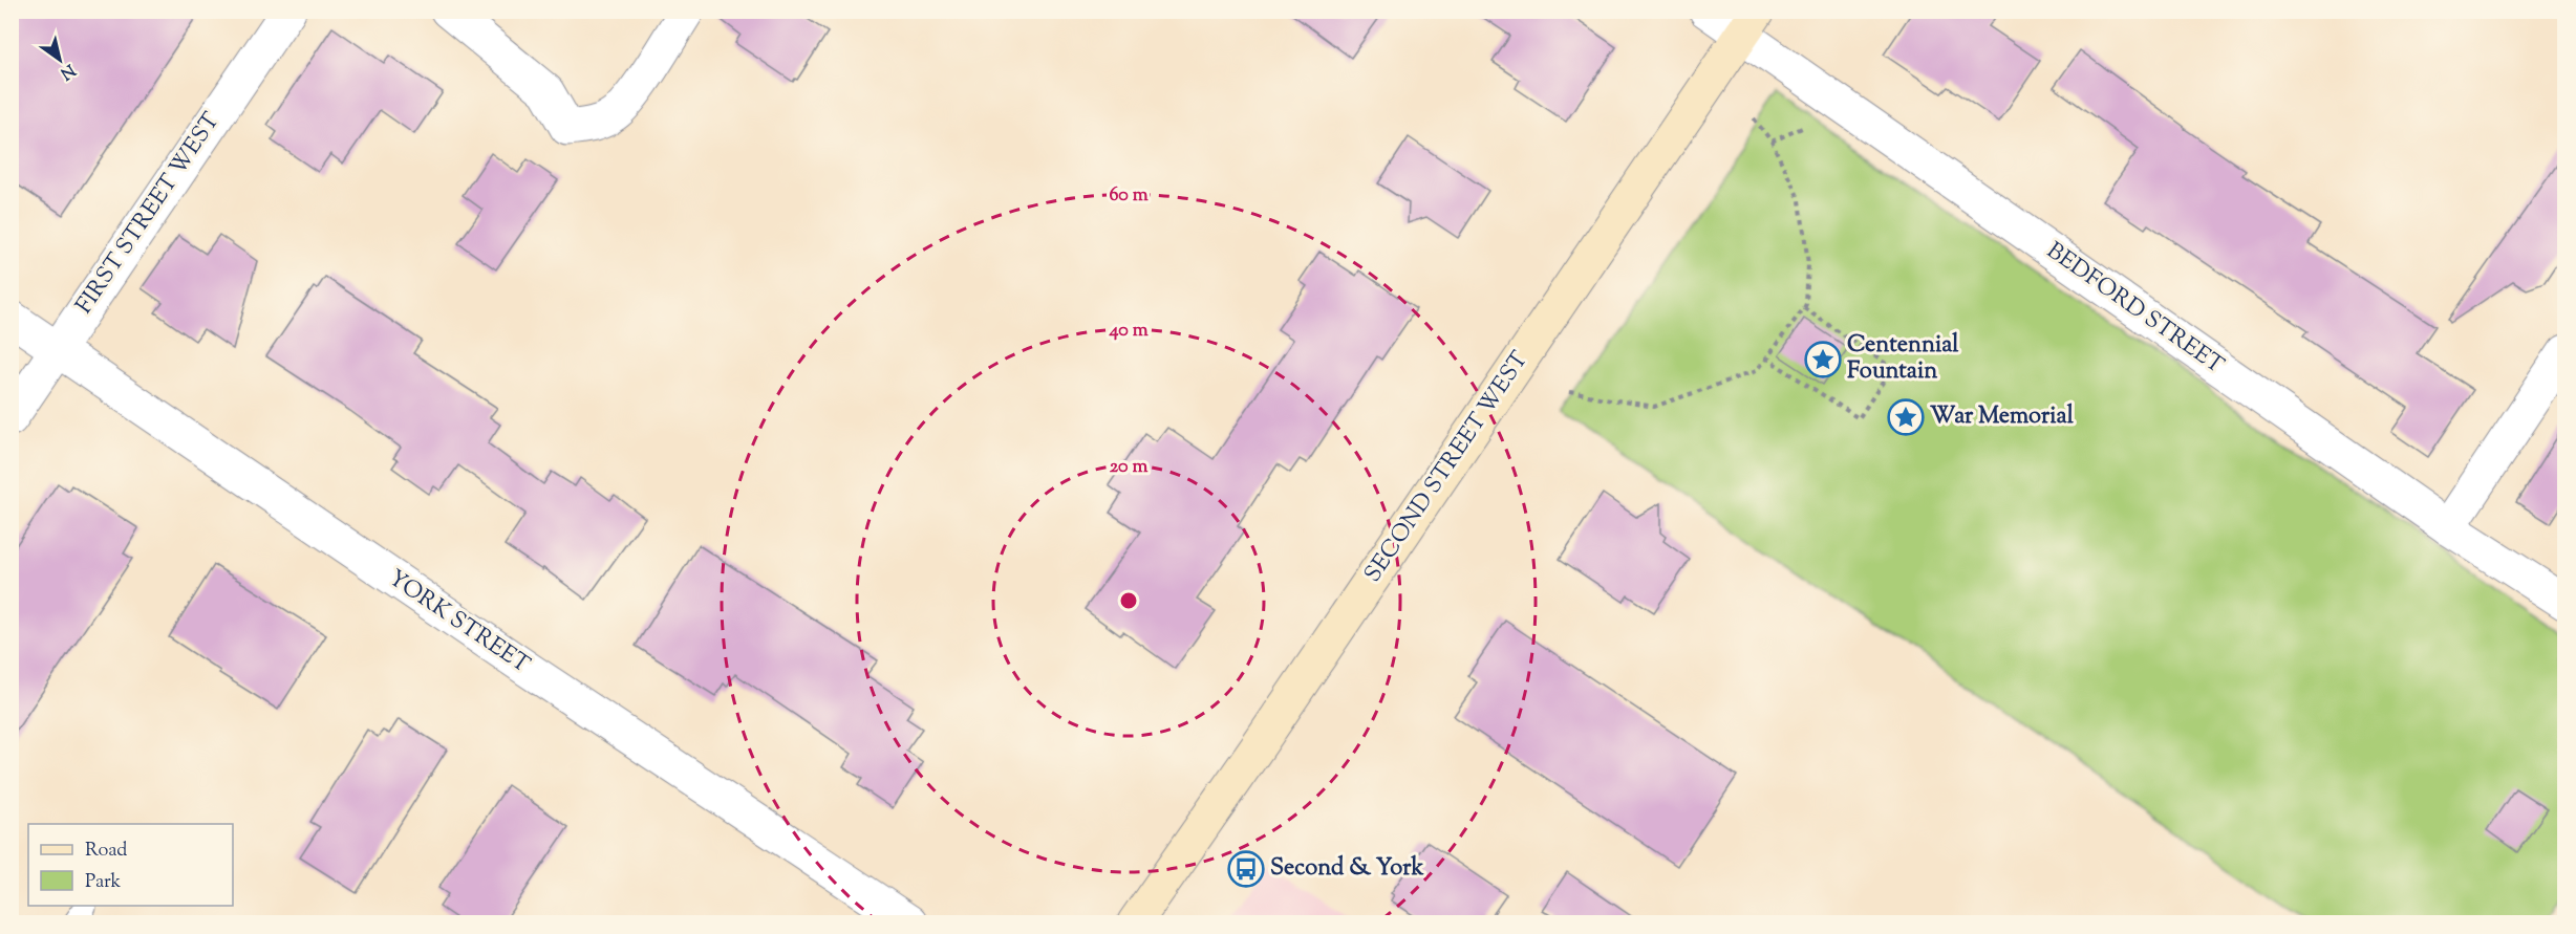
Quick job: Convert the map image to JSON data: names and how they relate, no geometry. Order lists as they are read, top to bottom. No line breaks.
{"streets":{"main road":["SECOND STREET WEST"],"street":["FIRST STREET WEST","BEDFORD STREET","YORK STREET"]},"crossings":[["FIRST STREET WEST","YORK STREET"],["BEDFORD STREET","SECOND STREET WEST"]],"places":{"place":["Centennial Fountain","War Memorial"],"bus stop":["Second & York"]},"legend":["Road","Park"],"north":"bottom right","rings":["60 m","40 m","20 m"]}
